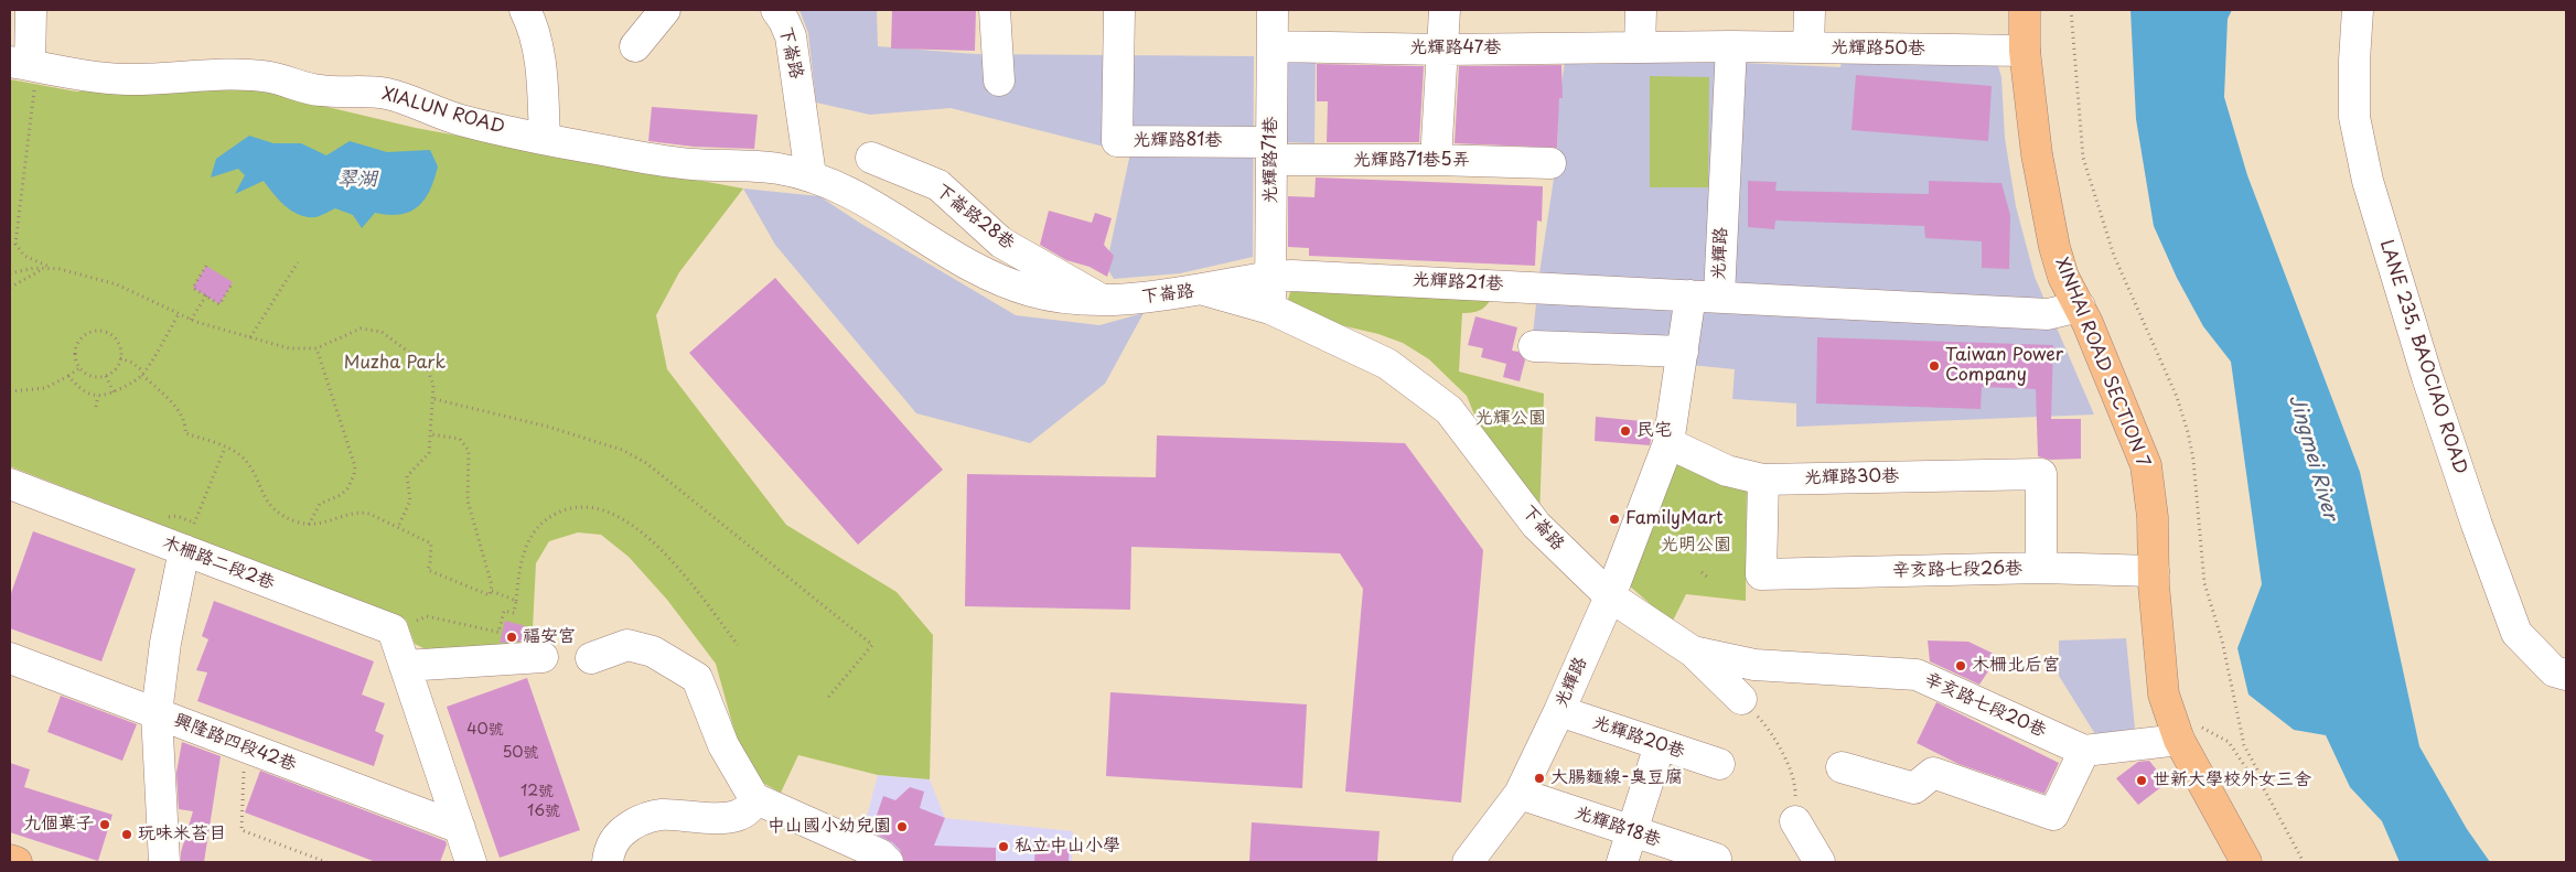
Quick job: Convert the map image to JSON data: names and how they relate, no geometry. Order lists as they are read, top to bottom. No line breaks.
{"streets":{"main road":["XINHAI ROAD SECTION 7"],"street":["光輝路47巷","光輝路50巷","下崙路","XIALUN ROAD","光輝路81巷","光輝路71巷","光輝路71巷5弄","下崙路28巷","光輝路","光輝路21巷","LANE 235, BAOCIAO ROAD","光輝路30巷","木柵路二段2巷","辛亥路七段26巷","辛亥路七段20巷","光輝路20巷","興隆路四段42巷","光輝路18巷"]},"crossings":[["光輝路47巷","光輝路71巷"],["光輝路50巷","光輝路"],["光輝路50巷","XINHAI ROAD SECTION 7"],["下崙路","XIALUN ROAD"],["下崙路","光輝路71巷"],["下崙路","下崙路28巷"],["下崙路","光輝路"],["下崙路","光輝路21巷"],["下崙路","辛亥路七段20巷"],["光輝路81巷","光輝路71巷"],["光輝路81巷","光輝路71巷5弄"],["光輝路71巷","光輝路71巷5弄"],["光輝路71巷","光輝路21巷"],["光輝路","光輝路21巷"],["光輝路","XINHAI ROAD SECTION 7"],["光輝路","光輝路30巷"],["光輝路","光輝路20巷"],["光輝路","光輝路18巷"],["XINHAI ROAD SECTION 7","辛亥路七段26巷"],["光輝路30巷","辛亥路七段26巷"]],"water":["翠湖","Jingmei River"],"parks":["Muzha Park","光輝公園","光明公園"],"places":["Taiwan Power Company","民宅","FamilyMart","福安宮","木柵北后宮","大腸麵線-臭豆腐","世新大學校外女三舍","九個菓子","中山國小幼兒園","玩味米苔目","私立中山小學"],"house_numbers":["40號","50號","12號","16號"]}
